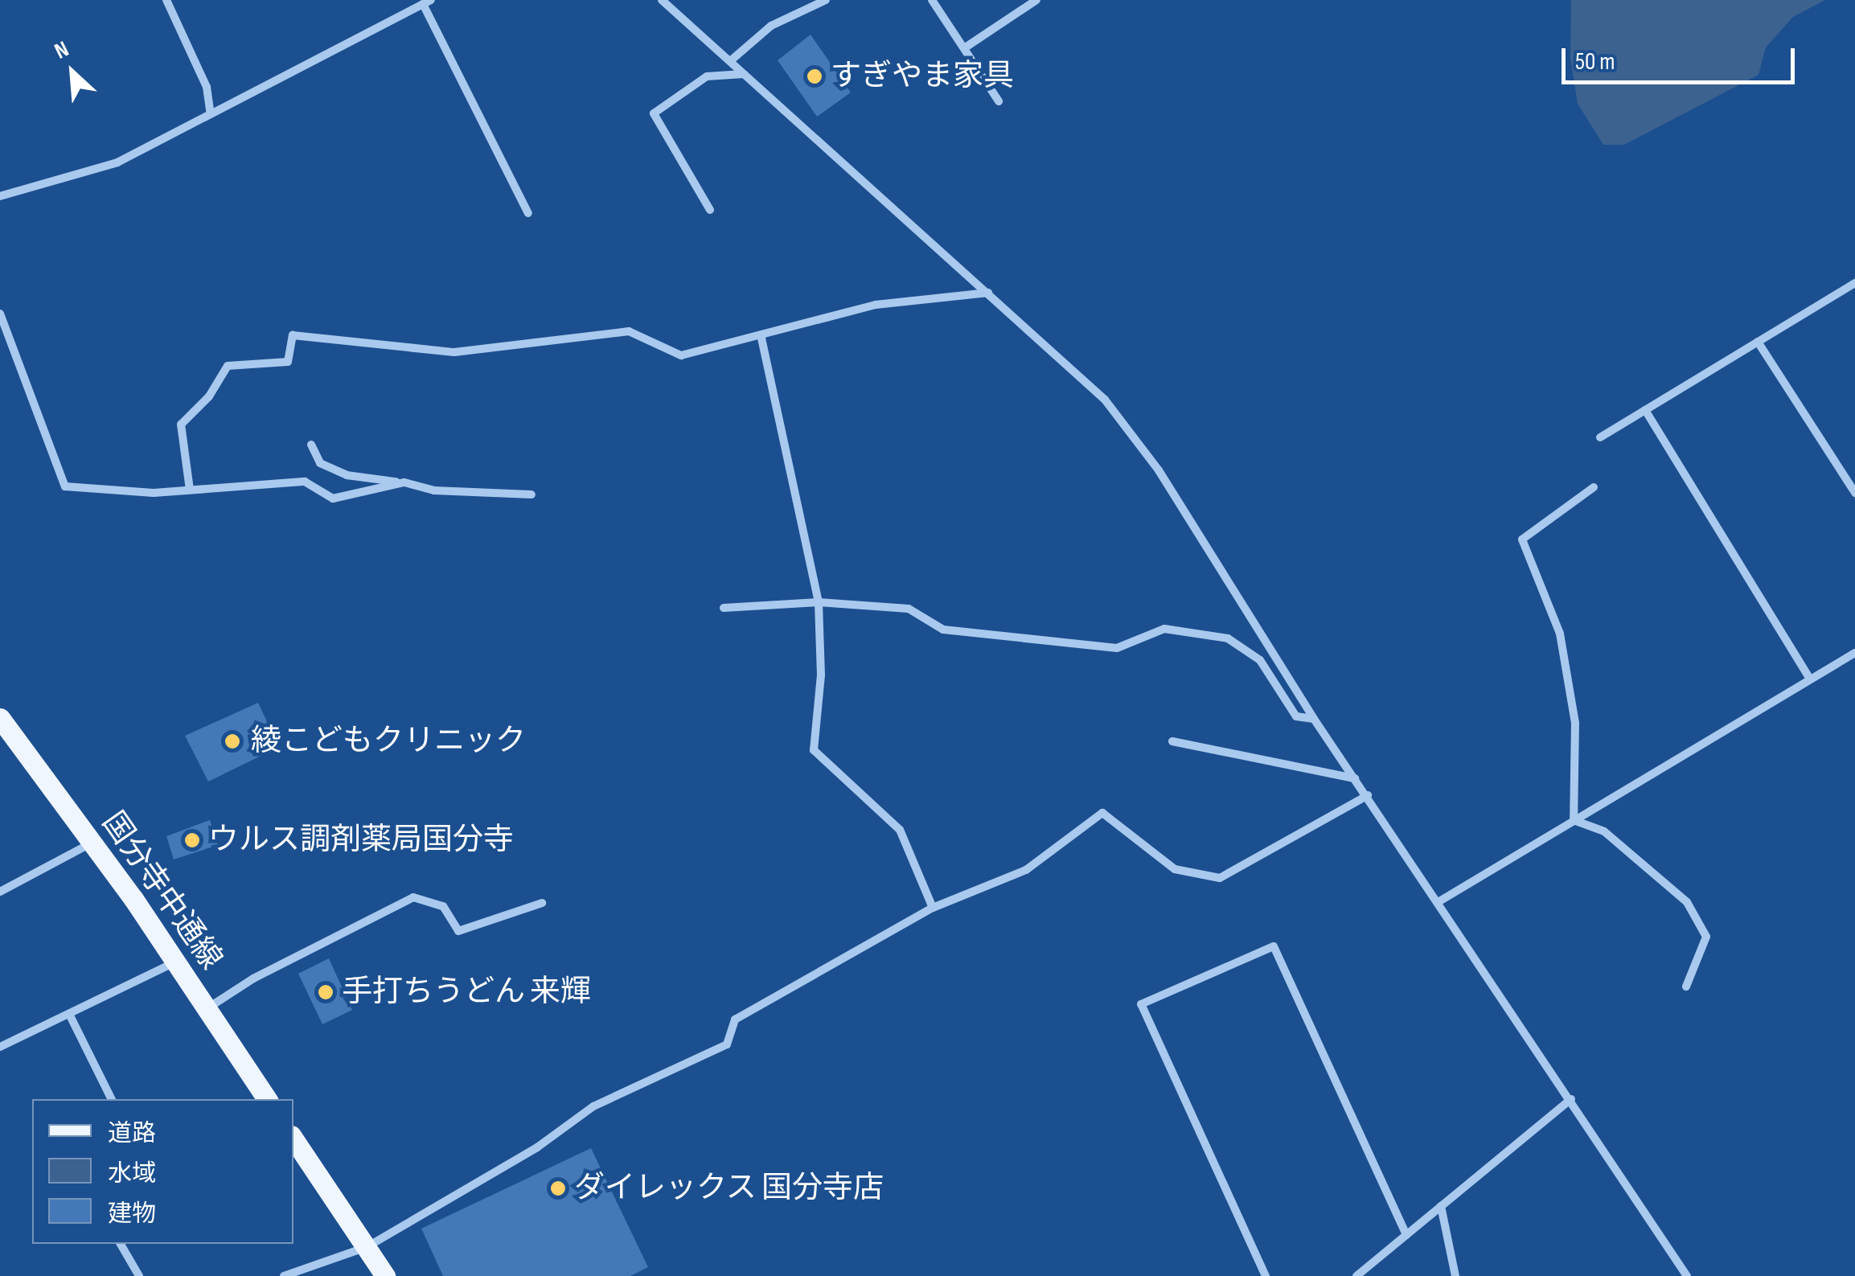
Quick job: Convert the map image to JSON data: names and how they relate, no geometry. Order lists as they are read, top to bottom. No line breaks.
{"streets":{"main road":["国分寺中通線"]},"places":["すぎやま家具","綾こどもクリニック","ウルス調剤薬局国分寺","手打ちうどん 来輝","ダイレックス 国分寺店"],"legend":["道路","水域","建物"],"scale_bar":"50 m","north":"top left"}
